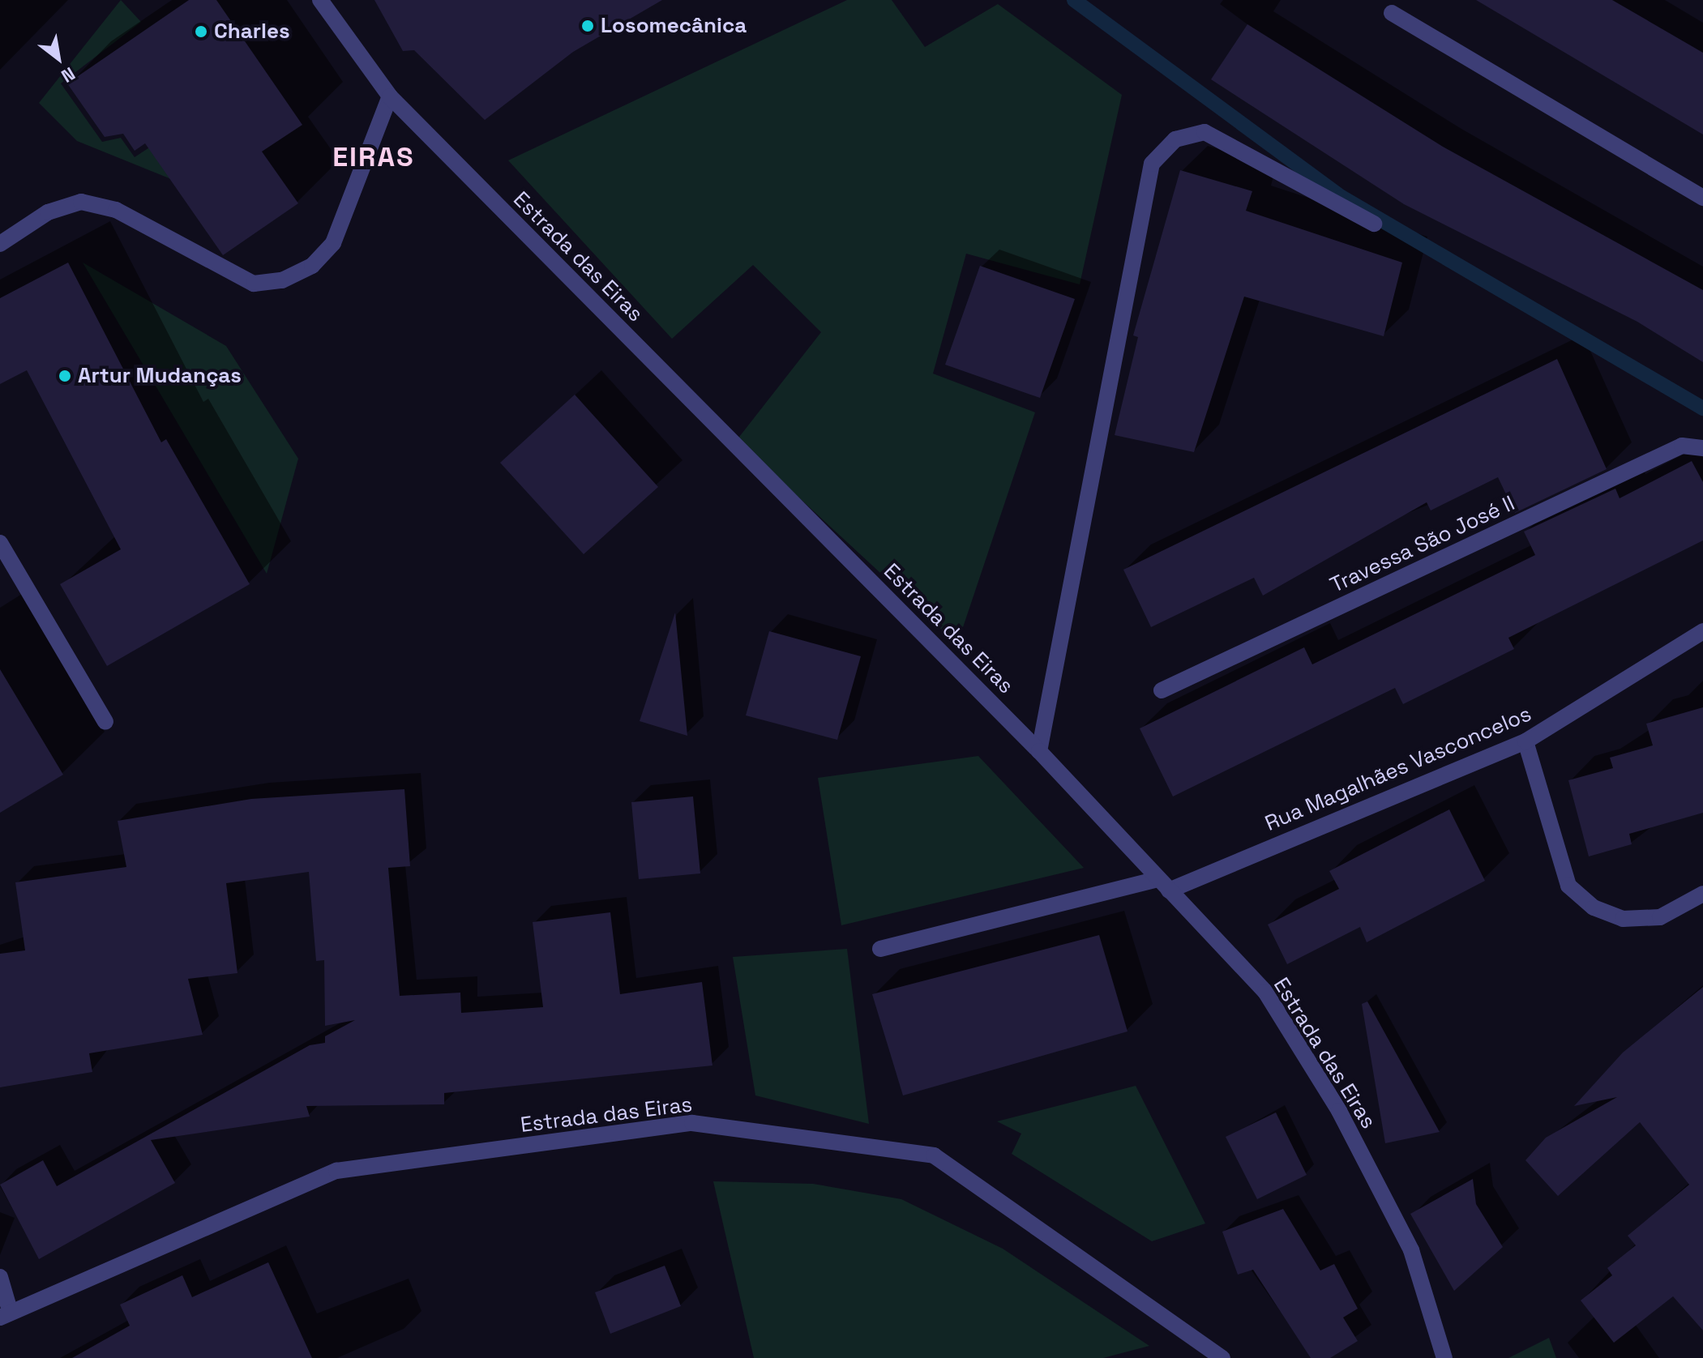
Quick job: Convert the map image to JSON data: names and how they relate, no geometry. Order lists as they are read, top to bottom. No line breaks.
{"streets":{"street":["Estrada das Eiras","Travessa São José II","Rua Magalhães Vasconcelos"]},"crossings":[["Estrada das Eiras","Rua Magalhães Vasconcelos"]],"districts":["EIRAS"],"places":["Losomecânica","Charles","Artur Mudanças"],"north":"bottom right"}
